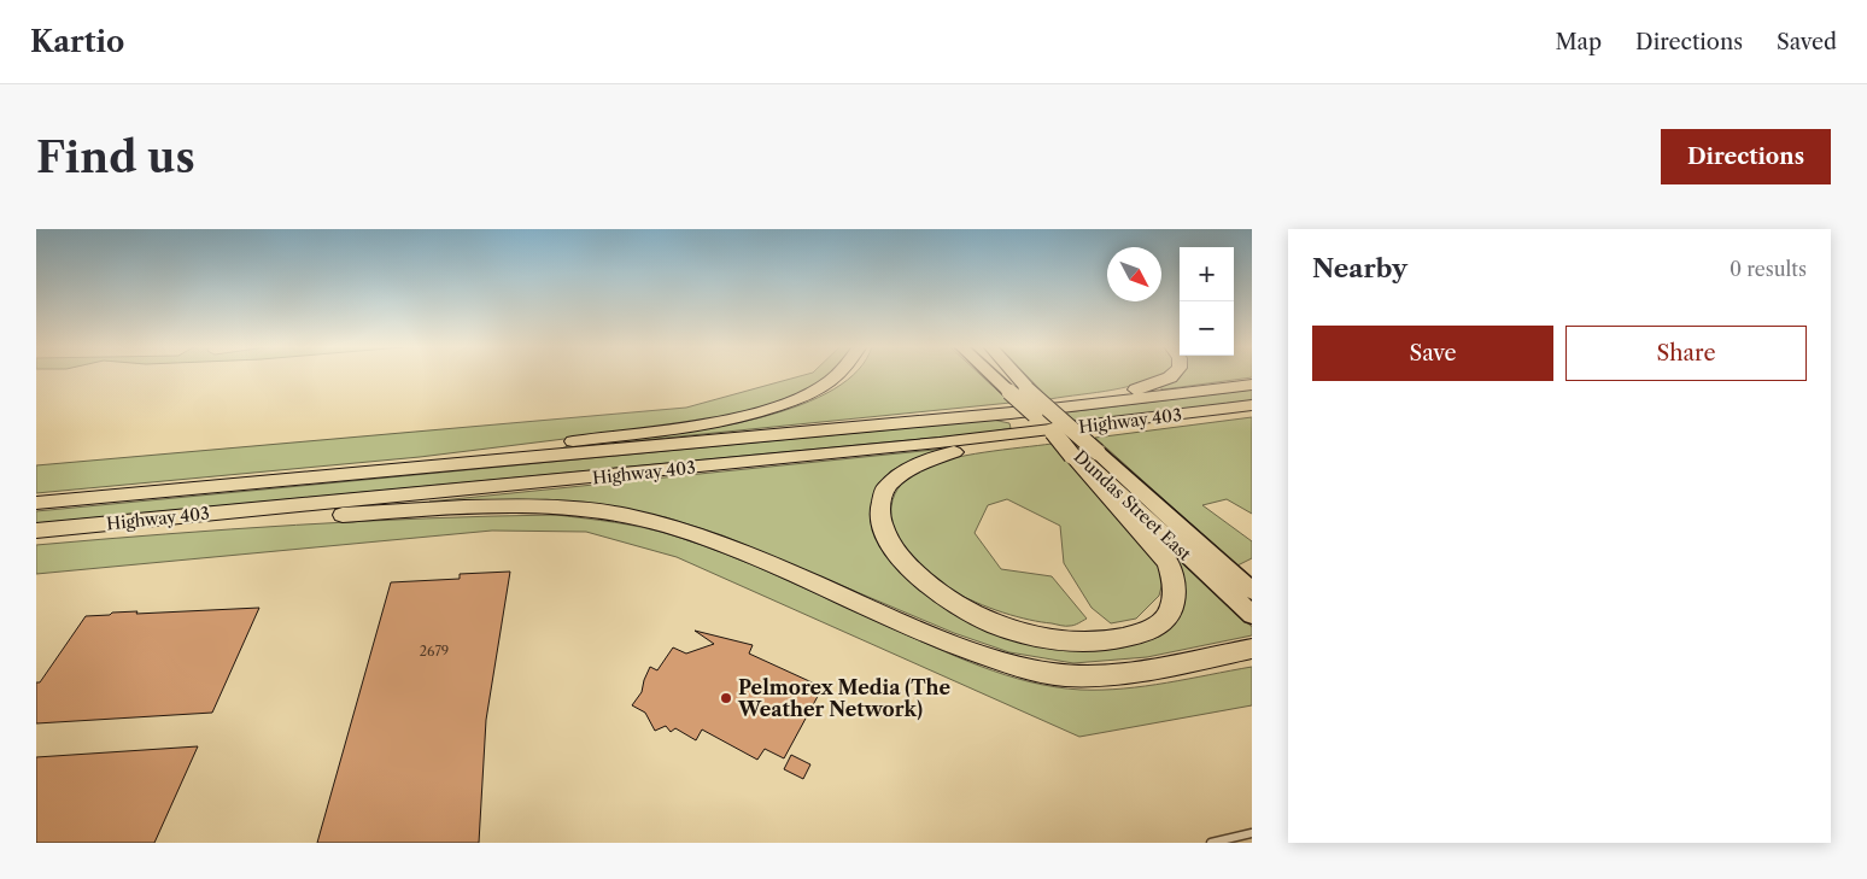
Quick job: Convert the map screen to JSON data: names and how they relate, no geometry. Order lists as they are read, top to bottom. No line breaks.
{"streets":{"highway":["Highway 403"],"main road":["Dundas Street East"]},"places":["Pelmorex Media (The Weather Network)"],"house_numbers":["2679"],"north":"bottom right","page":{"header":"Kartio","nav":["Map","Directions","Saved"],"buttons":["Directions",["Save","Share"]],"title":"Find us","heading":["Nearby","0 results"],"map_buttons":["+","−"]}}
